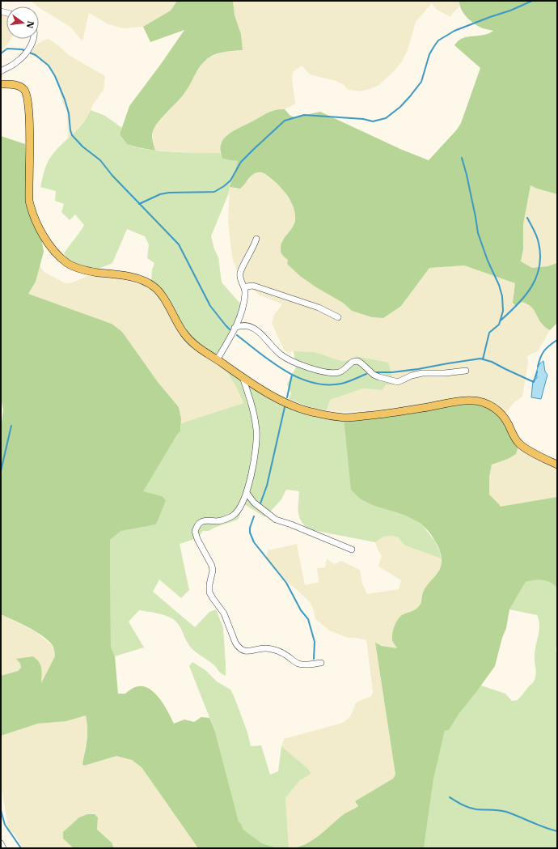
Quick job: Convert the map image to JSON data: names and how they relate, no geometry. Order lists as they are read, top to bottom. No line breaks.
{"north":"right"}
